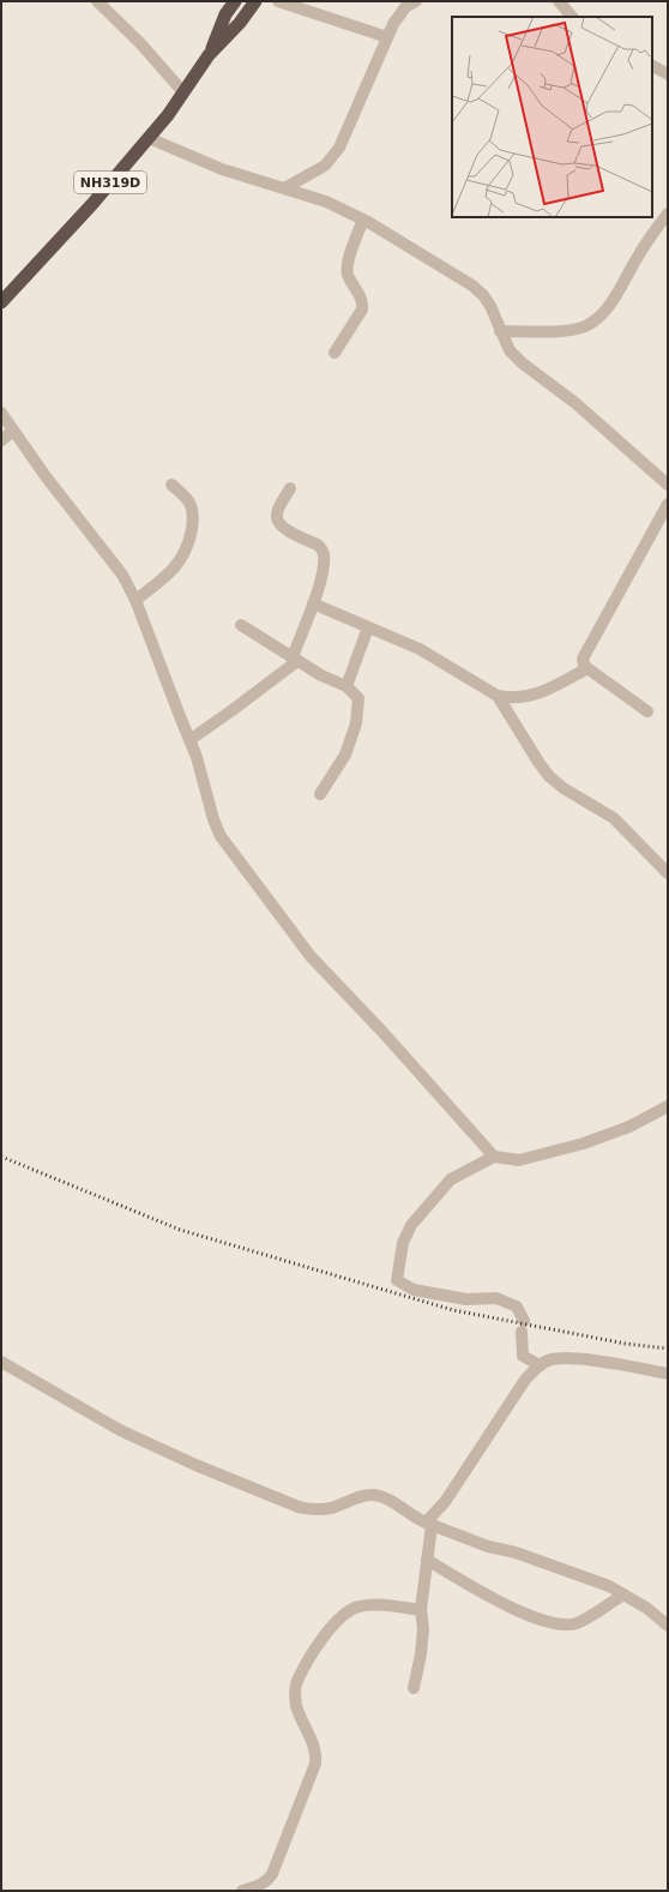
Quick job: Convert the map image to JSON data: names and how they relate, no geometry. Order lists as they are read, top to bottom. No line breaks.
{"streets":{"highway":["NH319D"]}}
